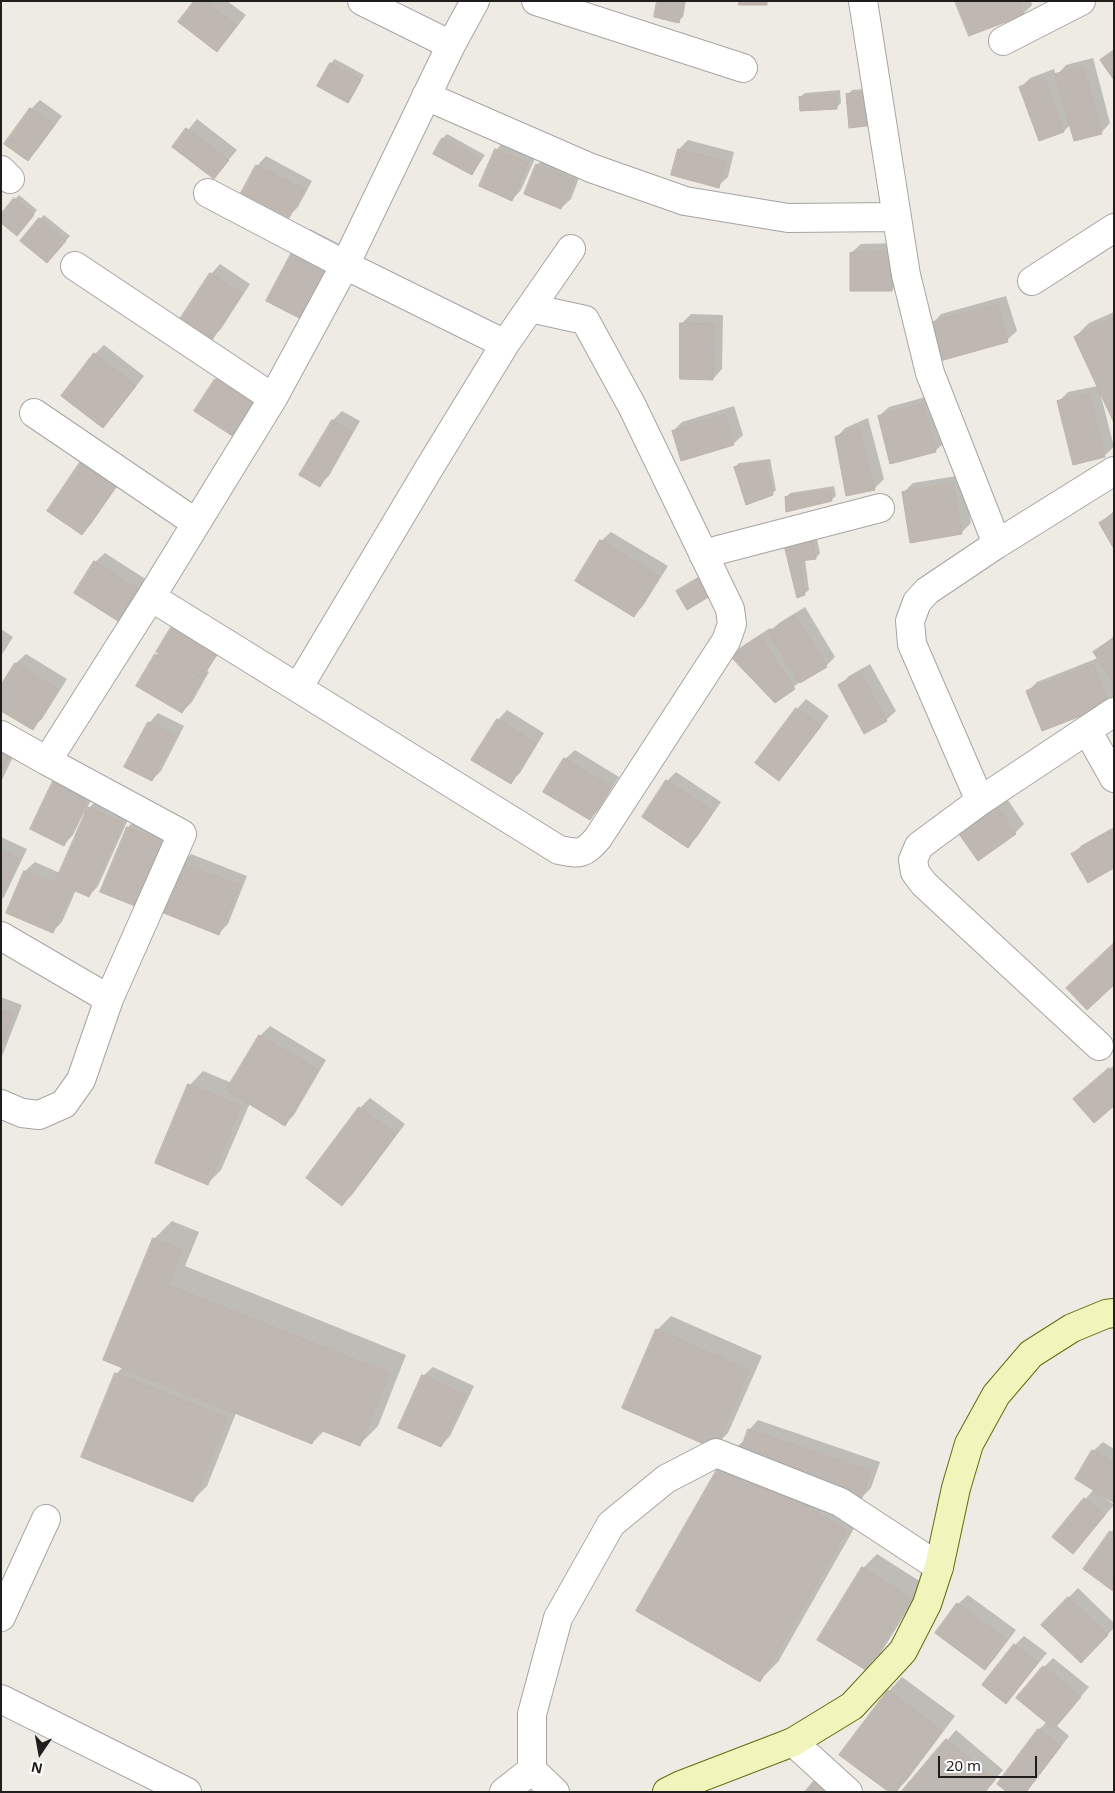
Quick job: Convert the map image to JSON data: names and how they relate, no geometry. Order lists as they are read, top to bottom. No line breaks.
{"scale_bar":"20 m","north":"bottom"}
